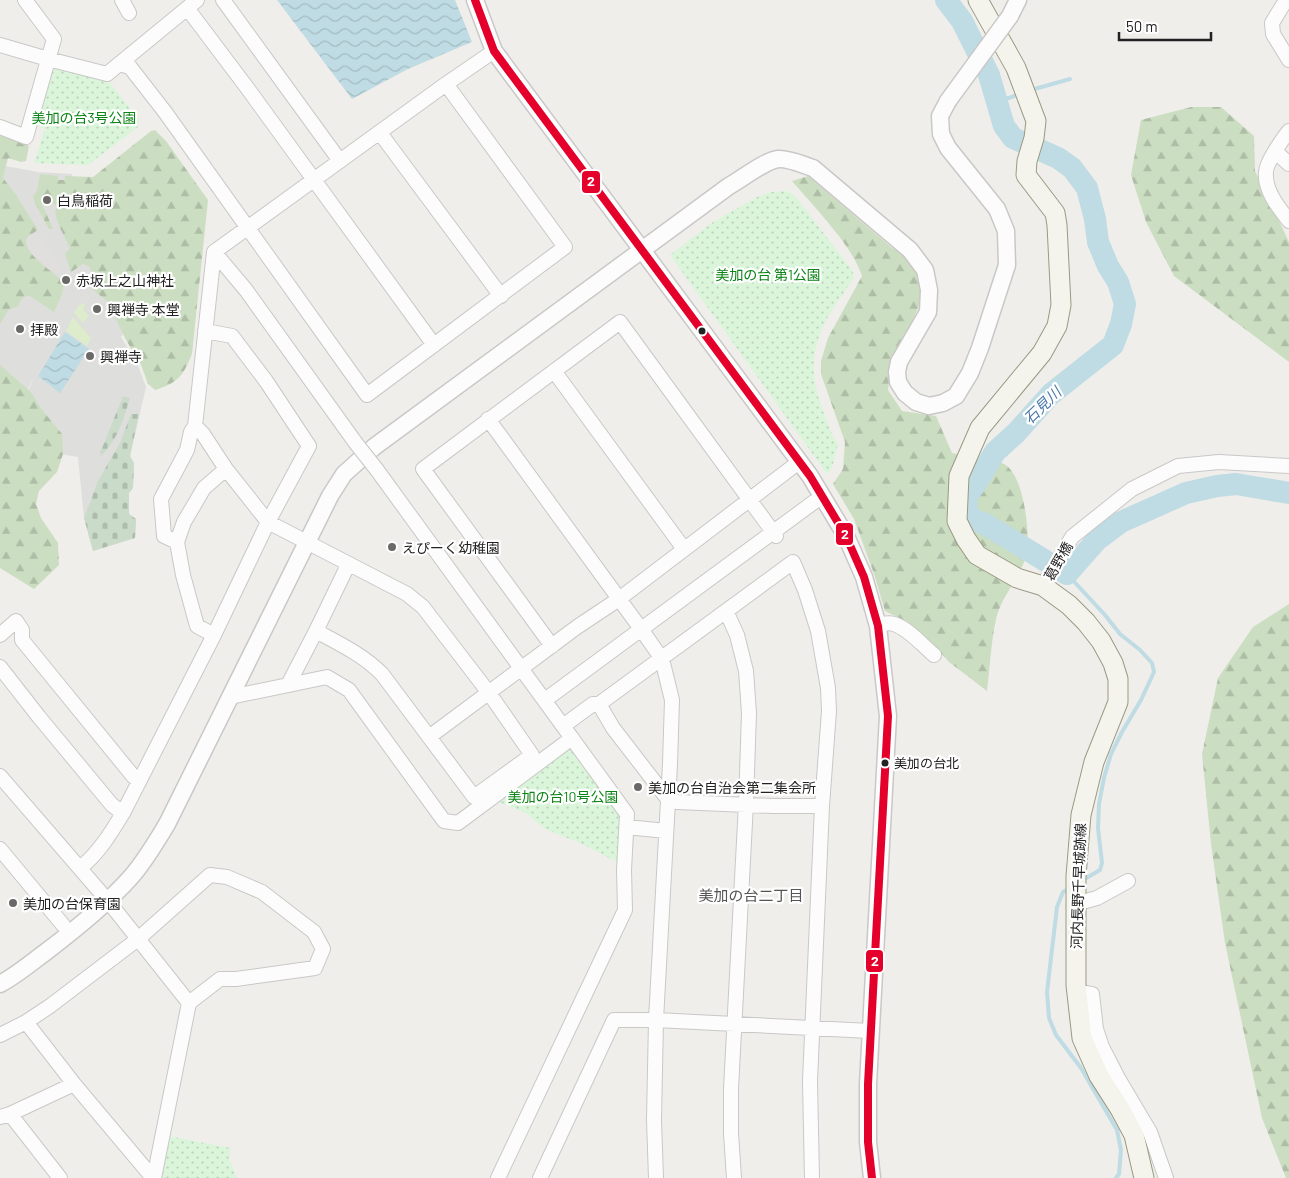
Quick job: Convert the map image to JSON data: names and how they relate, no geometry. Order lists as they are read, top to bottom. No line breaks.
{"streets":{"main road":["河内長野千早城跡線"],"street":["葛野橋"]},"crossings":[["葛野橋","河内長野千早城跡線"]],"districts":["美加の台二丁目"],"water":["石見川"],"parks":["美加の台3号公園","美加の台 第1公園","美加の台10号公園"],"places":["白鳥稲荷","赤坂上之山神社","興禅寺 本堂","拝殿","興禅寺","えぴーく幼稚園","美加の台北","美加の台自治会第二集会所","美加の台保育園"],"lines":["transit line 2"],"scale_bar":"50 m"}
